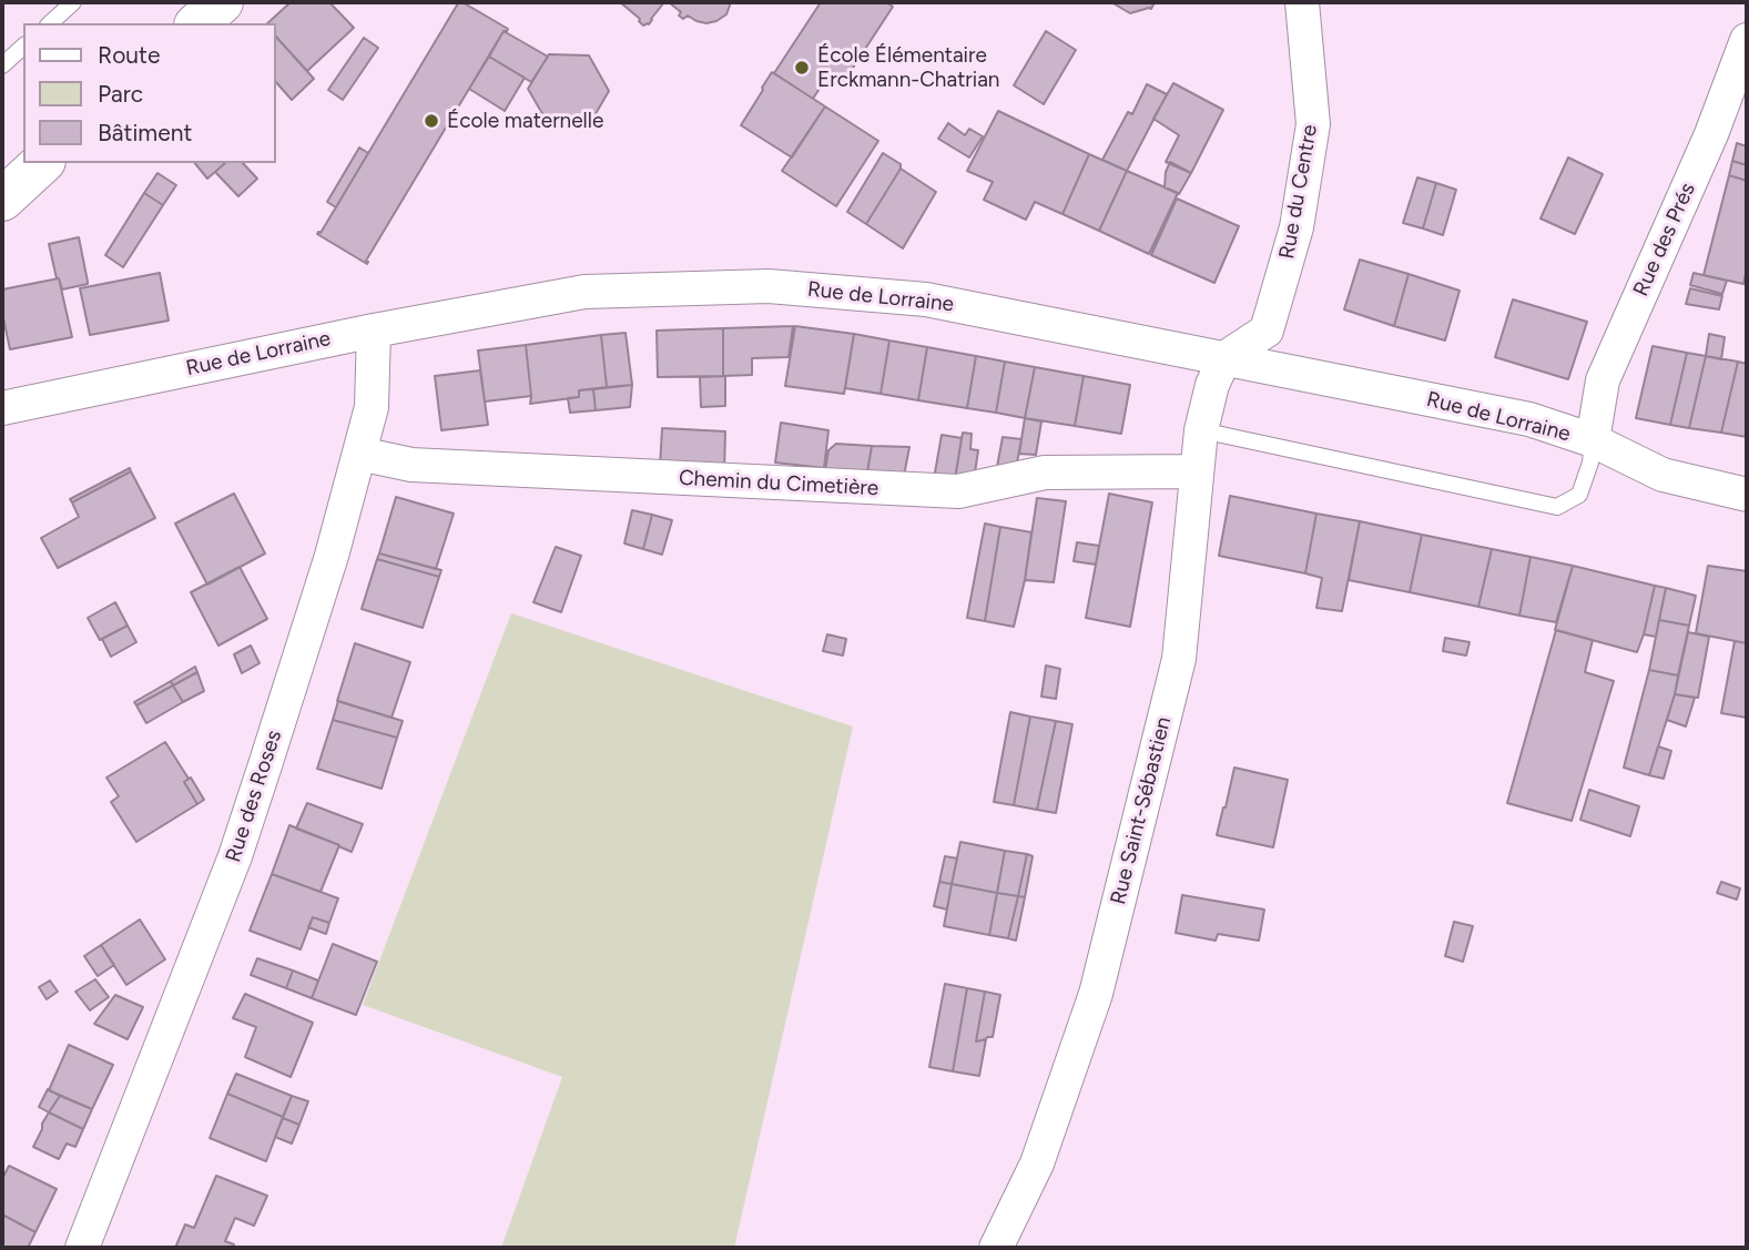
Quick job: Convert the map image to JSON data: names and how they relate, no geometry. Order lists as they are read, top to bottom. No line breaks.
{"streets":{"street":["Rue du Centre","Rue des Prés","Rue de Lorraine","Chemin du Cimetière","Rue des Roses","Rue Saint-Sébastien"]},"crossings":[["Rue du Centre","Rue de Lorraine"],["Rue du Centre","Rue Saint-Sébastien"],["Rue des Prés","Rue de Lorraine"],["Rue de Lorraine","Rue des Roses"],["Rue de Lorraine","Rue Saint-Sébastien"],["Chemin du Cimetière","Rue des Roses"],["Chemin du Cimetière","Rue Saint-Sébastien"]],"places":["École Élémentaire Erckmann-Chatrian","École maternelle"],"legend":["Route","Parc","Bâtiment"]}
